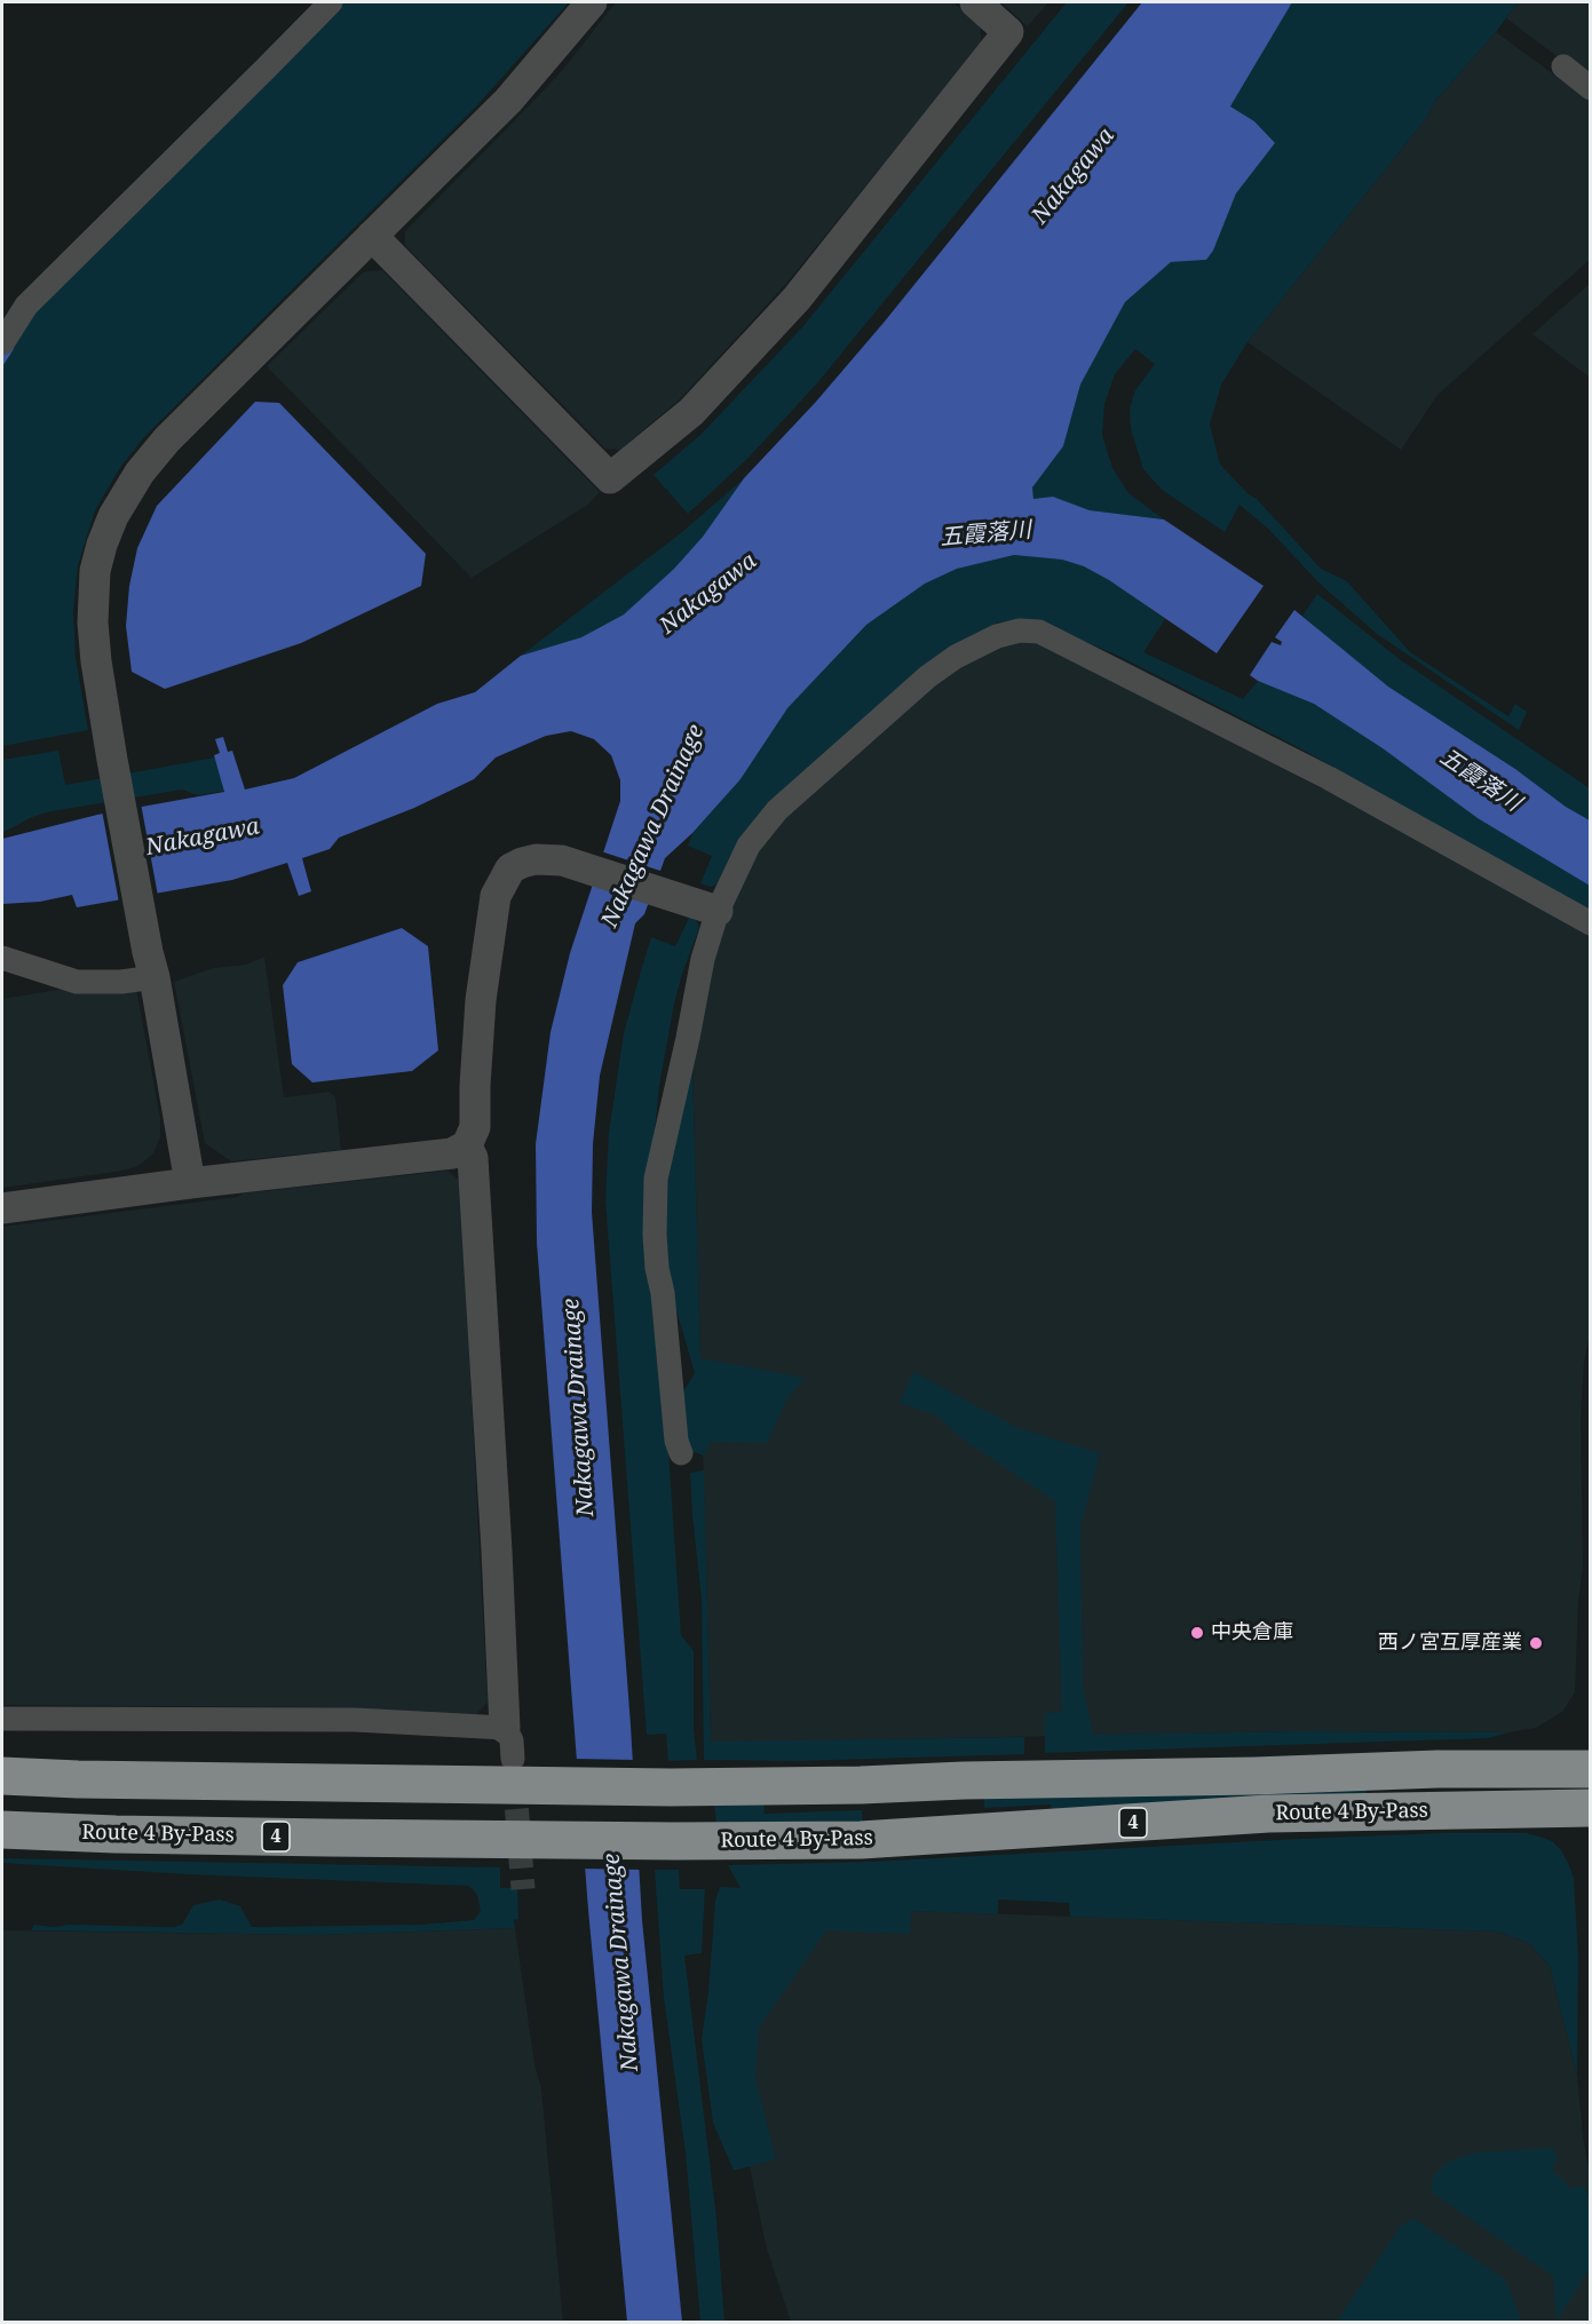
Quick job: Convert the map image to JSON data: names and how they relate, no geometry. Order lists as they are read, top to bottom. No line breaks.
{"streets":{"highway":["Route 4 By-Pass","4"]},"water":["Nakagawa","五霞落川","Nakagawa Drainage"],"places":["中央倉庫","西ノ宮互厚産業"]}
